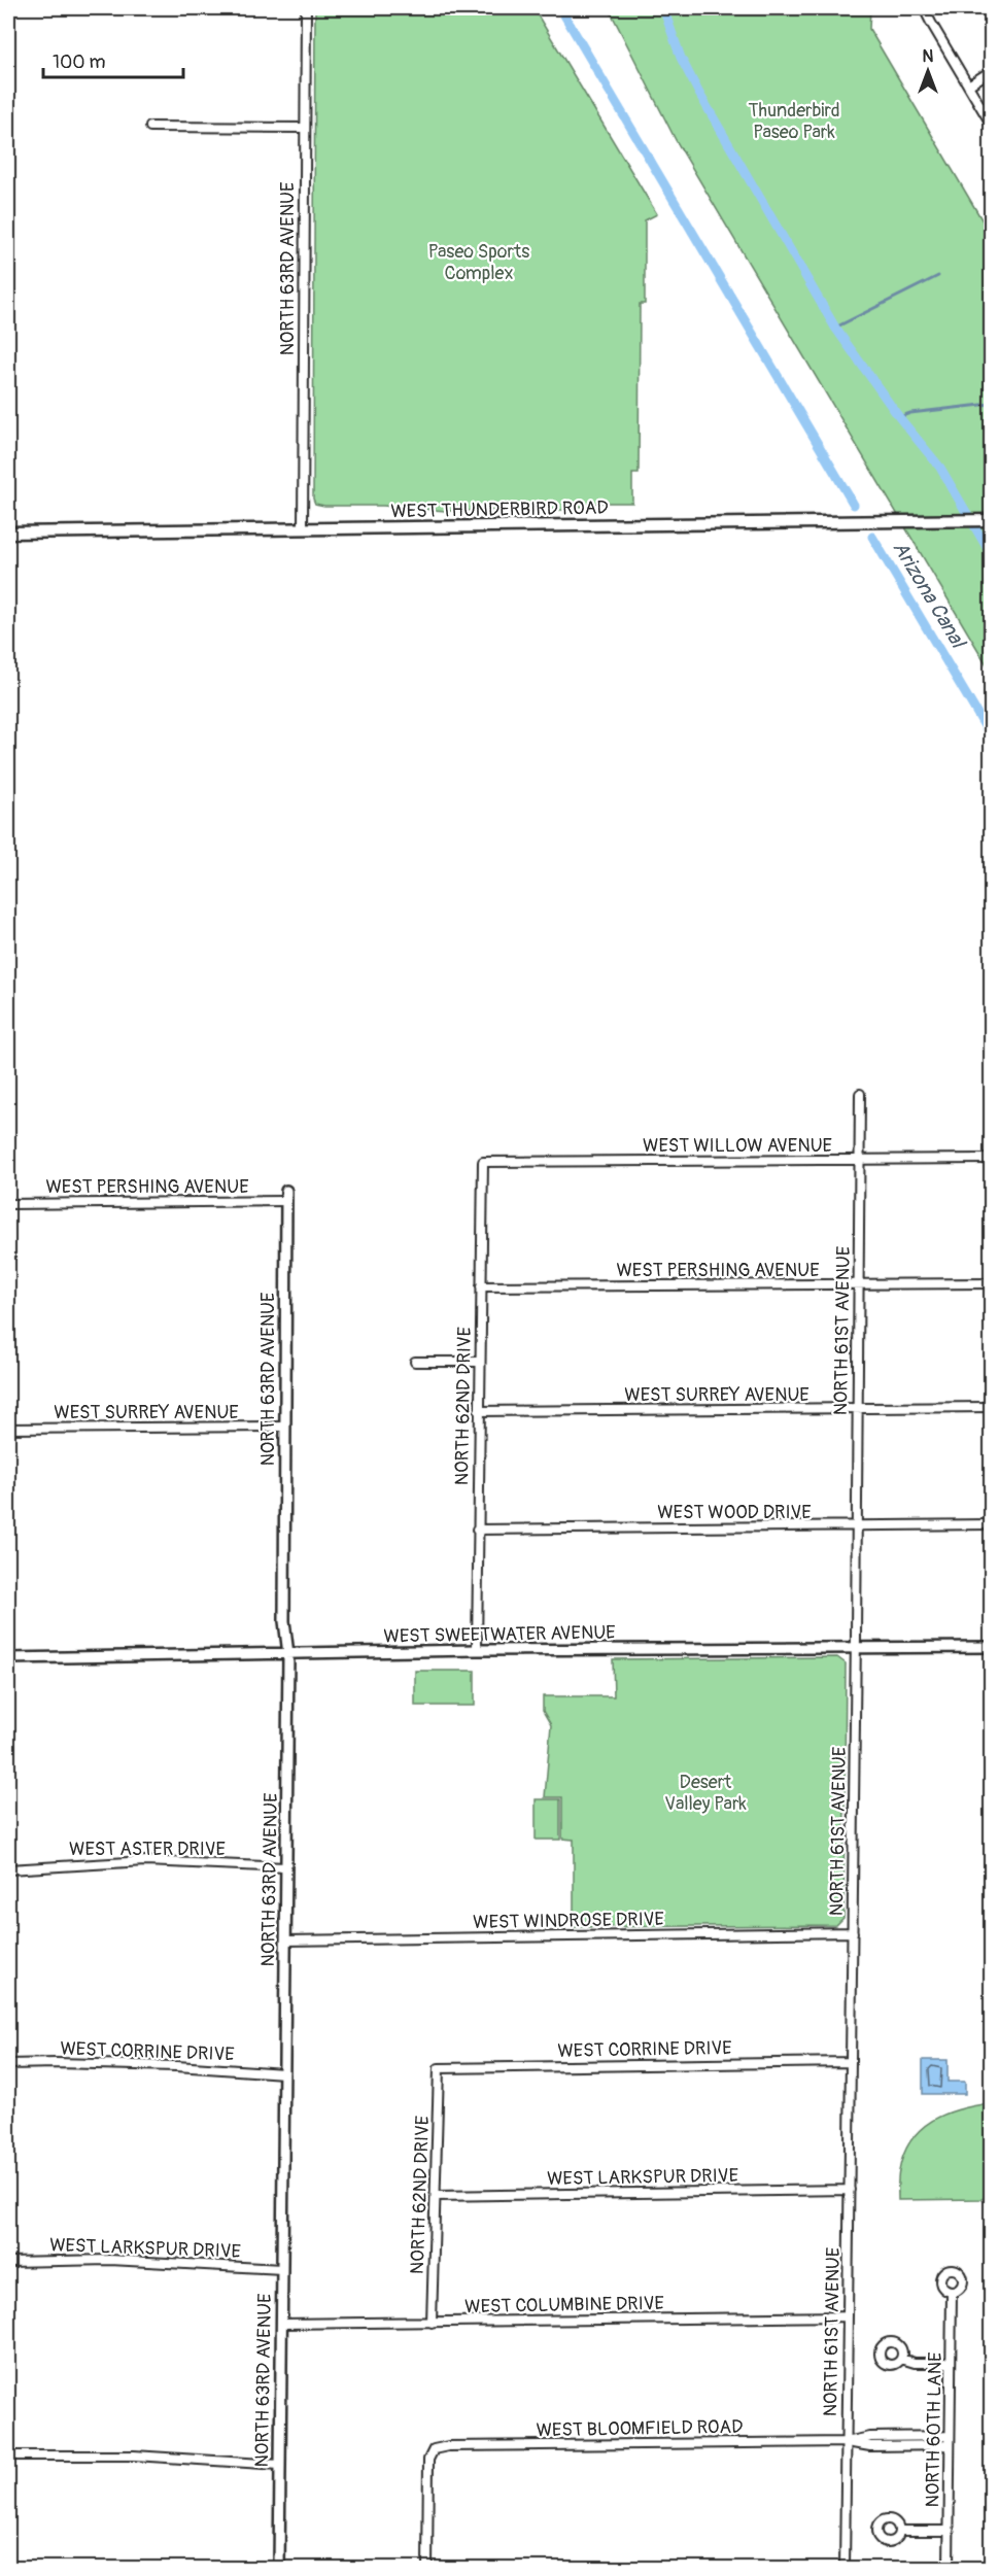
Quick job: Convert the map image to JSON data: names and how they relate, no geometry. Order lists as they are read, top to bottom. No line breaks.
{"streets":{"main road":["WEST THUNDERBIRD ROAD"],"street":["NORTH 63RD AVENUE","WEST WILLOW AVENUE","WEST PERSHING AVENUE","NORTH 61ST AVENUE","WEST SURREY AVENUE","NORTH 62ND DRIVE","WEST WOOD DRIVE","WEST SWEETWATER AVENUE","WEST ASTER DRIVE","WEST WINDROSE DRIVE","WEST CORRINE DRIVE","WEST LARKSPUR DRIVE","WEST COLUMBINE DRIVE","WEST BLOOMFIELD ROAD","NORTH 60TH LANE"]},"crossings":[["NORTH 63RD AVENUE","WEST THUNDERBIRD ROAD"],["NORTH 63RD AVENUE","WEST PERSHING AVENUE"],["NORTH 63RD AVENUE","WEST SURREY AVENUE"],["NORTH 63RD AVENUE","WEST SWEETWATER AVENUE"],["NORTH 63RD AVENUE","WEST ASTER DRIVE"],["NORTH 63RD AVENUE","WEST WINDROSE DRIVE"],["NORTH 63RD AVENUE","WEST CORRINE DRIVE"],["NORTH 63RD AVENUE","WEST LARKSPUR DRIVE"],["NORTH 63RD AVENUE","WEST COLUMBINE DRIVE"],["WEST WILLOW AVENUE","NORTH 61ST AVENUE"],["WEST WILLOW AVENUE","NORTH 62ND DRIVE"],["WEST PERSHING AVENUE","NORTH 61ST AVENUE"],["WEST PERSHING AVENUE","NORTH 62ND DRIVE"],["NORTH 61ST AVENUE","WEST SURREY AVENUE"],["NORTH 61ST AVENUE","WEST WOOD DRIVE"],["NORTH 61ST AVENUE","WEST SWEETWATER AVENUE"],["NORTH 61ST AVENUE","WEST WINDROSE DRIVE"],["NORTH 61ST AVENUE","WEST CORRINE DRIVE"],["NORTH 61ST AVENUE","WEST LARKSPUR DRIVE"],["NORTH 61ST AVENUE","WEST COLUMBINE DRIVE"],["NORTH 61ST AVENUE","WEST BLOOMFIELD ROAD"],["WEST SURREY AVENUE","NORTH 62ND DRIVE"],["NORTH 62ND DRIVE","WEST WOOD DRIVE"],["NORTH 62ND DRIVE","WEST SWEETWATER AVENUE"],["NORTH 62ND DRIVE","WEST CORRINE DRIVE"],["NORTH 62ND DRIVE","WEST LARKSPUR DRIVE"],["NORTH 62ND DRIVE","WEST COLUMBINE DRIVE"],["WEST BLOOMFIELD ROAD","NORTH 60TH LANE"]],"water":["Arizona Canal"],"parks":["Thunderbird Paseo Park","Paseo Sports Complex","Desert Valley Park"],"scale_bar":"100 m","north":"top"}
